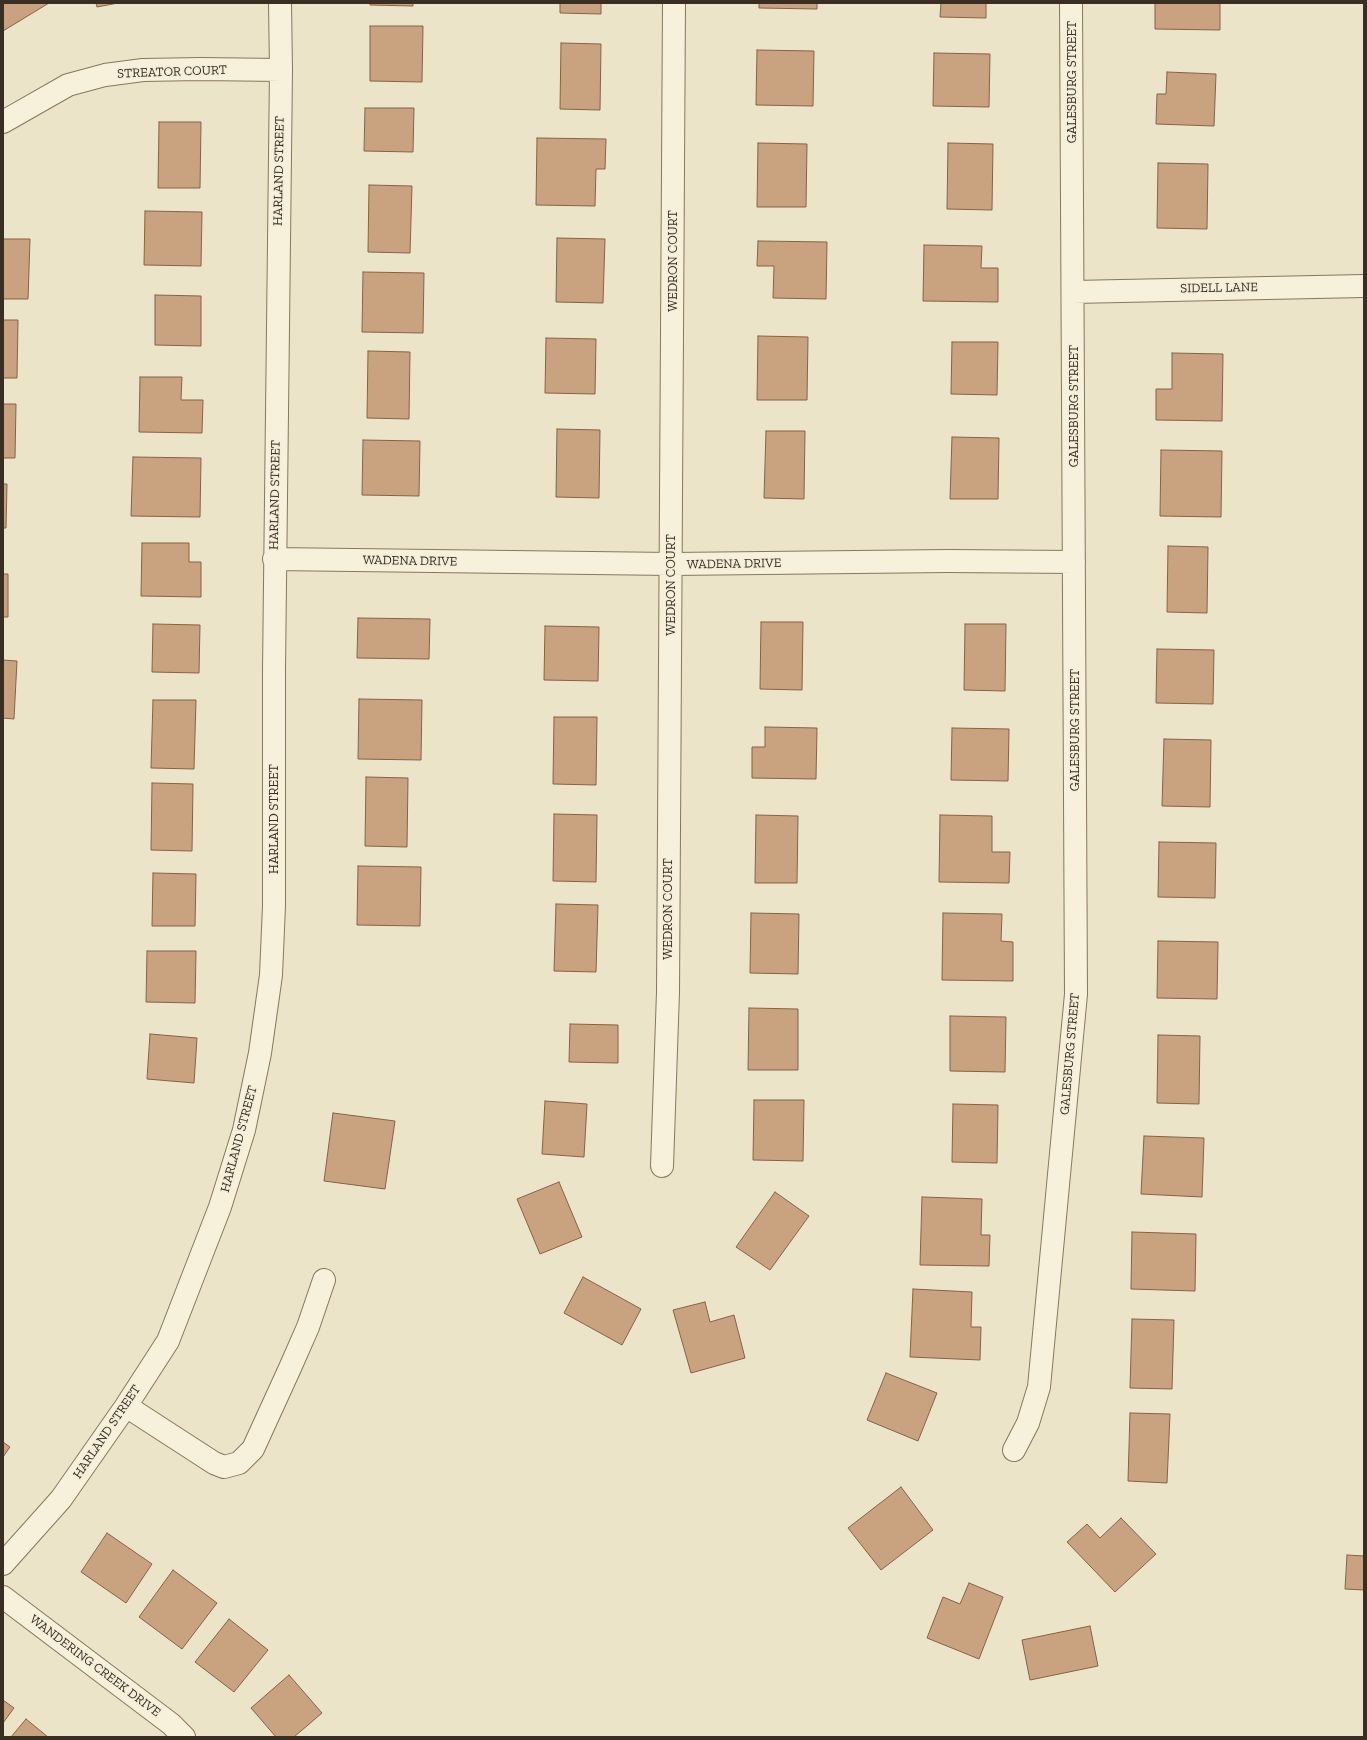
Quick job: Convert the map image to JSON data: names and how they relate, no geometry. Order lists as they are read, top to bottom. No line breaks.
{"streets":{"street":["STREATOR COURT","GALESBURG STREET","HARLAND STREET","WEDRON COURT","SIDELL LANE","WADENA DRIVE","WANDERING CREEK DRIVE"]},"crossings":[["STREATOR COURT","HARLAND STREET"],["GALESBURG STREET","SIDELL LANE"],["GALESBURG STREET","WADENA DRIVE"],["HARLAND STREET","WADENA DRIVE"],["WEDRON COURT","WADENA DRIVE"]]}
